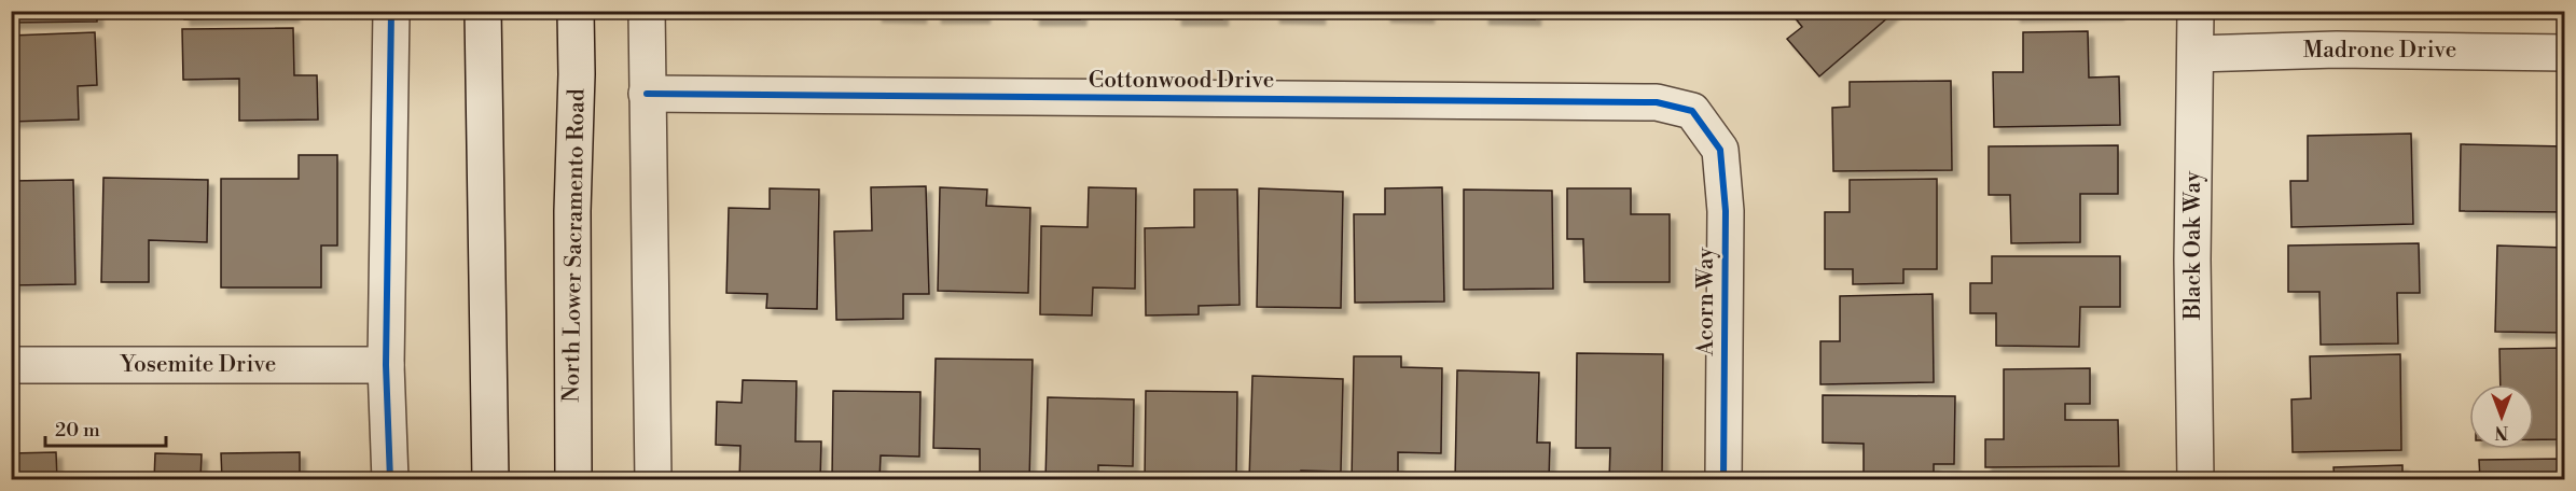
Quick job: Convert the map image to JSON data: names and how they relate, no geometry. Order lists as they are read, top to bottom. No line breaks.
{"streets":{"street":["Madrone Drive","Cottonwood Drive","North Lower Sacramento Road","Black Oak Way","Acorn Way","Yosemite Drive"]},"crossings":[["Madrone Drive","Black Oak Way"],["Cottonwood Drive","Acorn Way"]],"scale_bar":"20 m","north":"bottom"}
